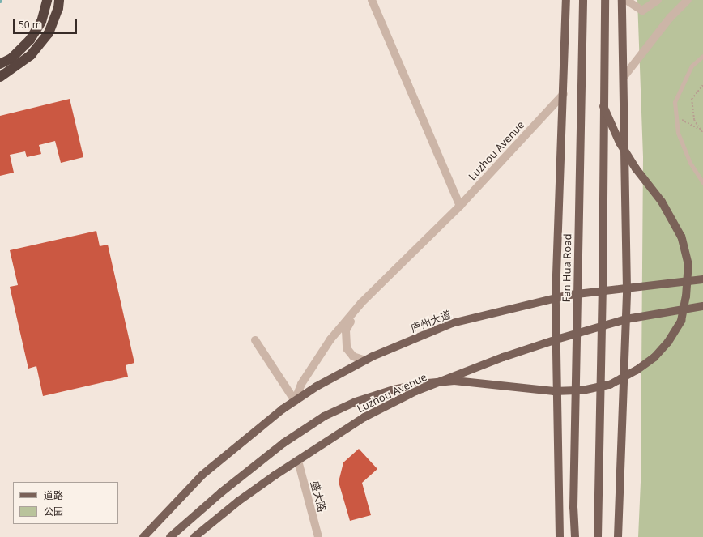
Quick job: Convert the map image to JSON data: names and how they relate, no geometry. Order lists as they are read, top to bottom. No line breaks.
{"streets":{"main road":["Luzhou Avenue","Fan Hua Road","庐州大道"],"street":["盛大路"]},"crossings":[["Luzhou Avenue","Fan Hua Road"],["Luzhou Avenue","盛大路"],["Fan Hua Road","庐州大道"]],"legend":["道路","公园"],"scale_bar":"50 m"}
